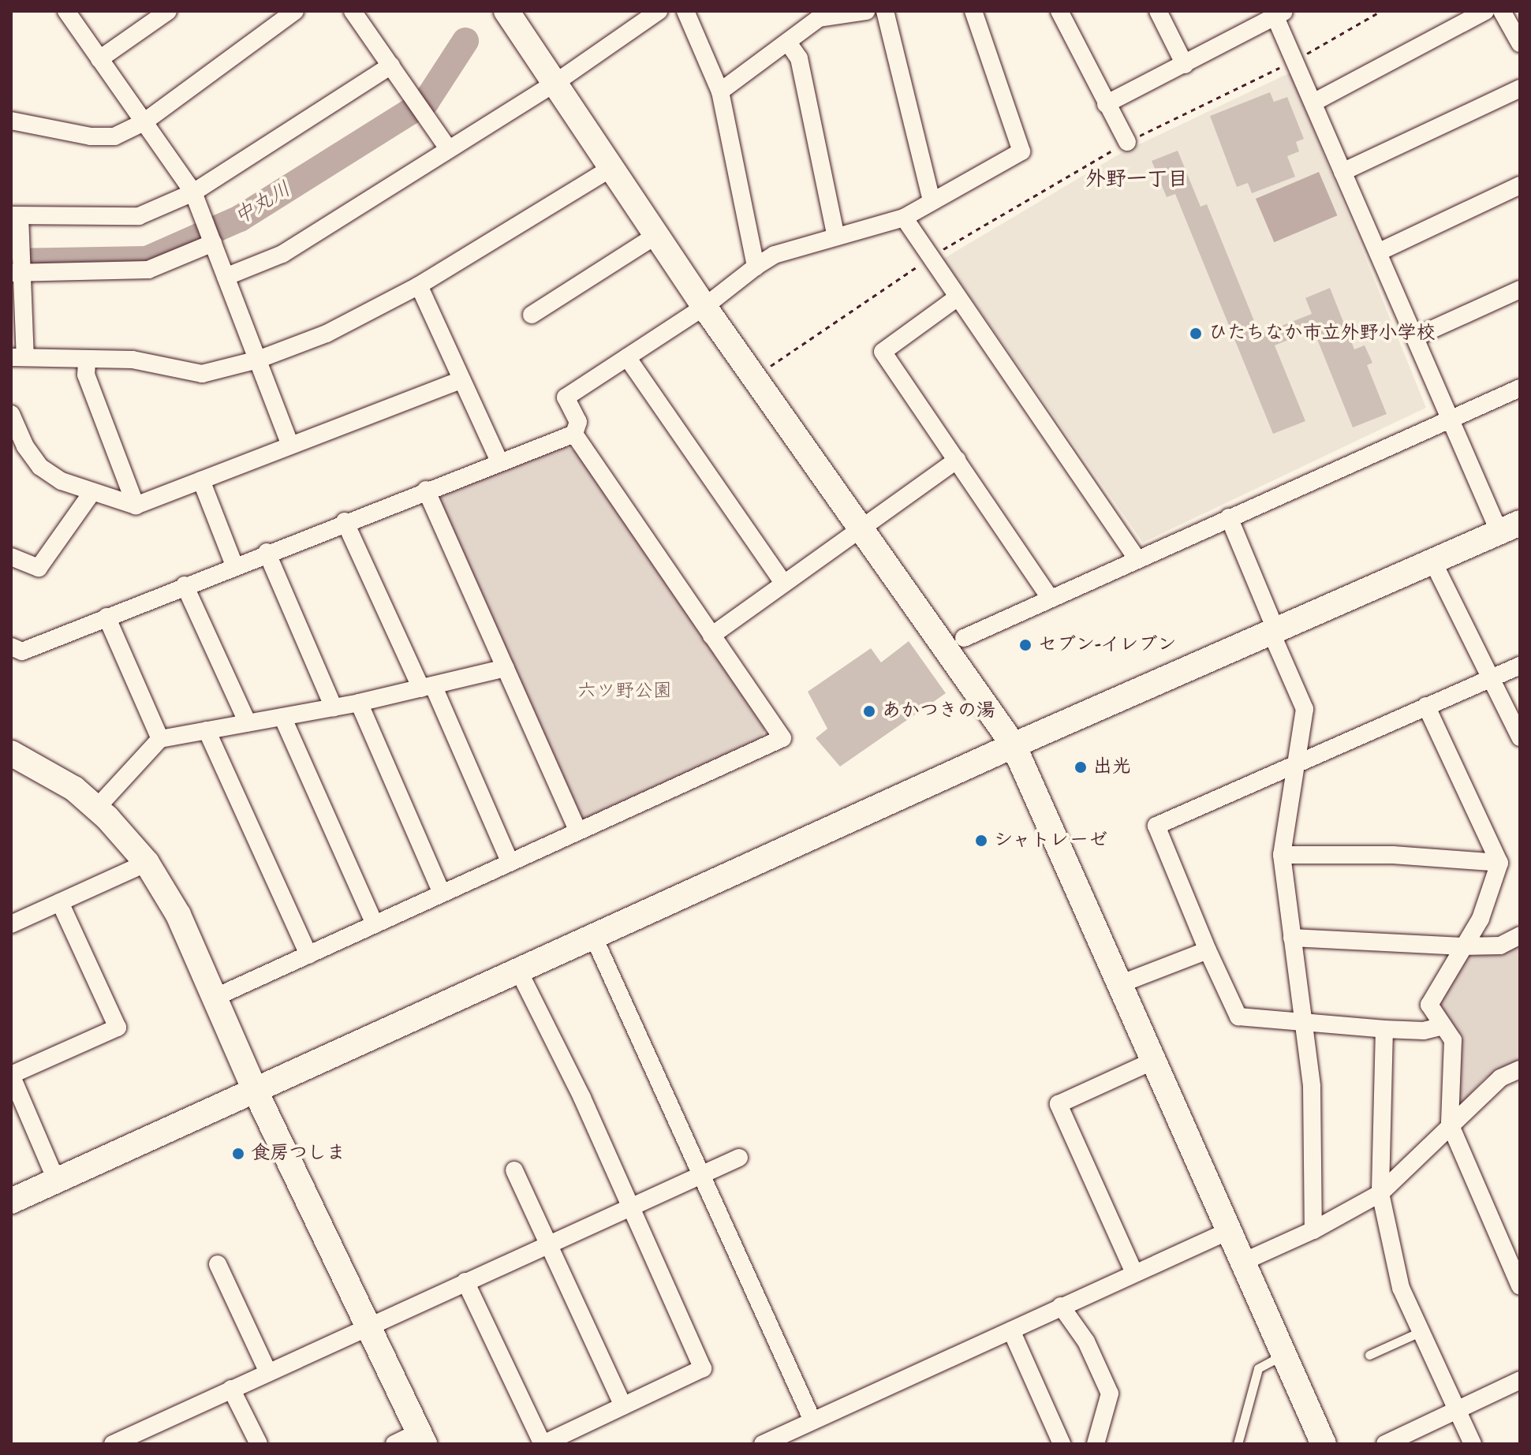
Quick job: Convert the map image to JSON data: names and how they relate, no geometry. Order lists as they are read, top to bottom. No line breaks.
{"districts":["外野一丁目"],"water":["中丸川"],"parks":["六ツ野公園"],"places":["ひたちなか市立外野小学校","セブン-イレブン","あかつきの湯","出光","シャトレーゼ","食房つしま"]}
